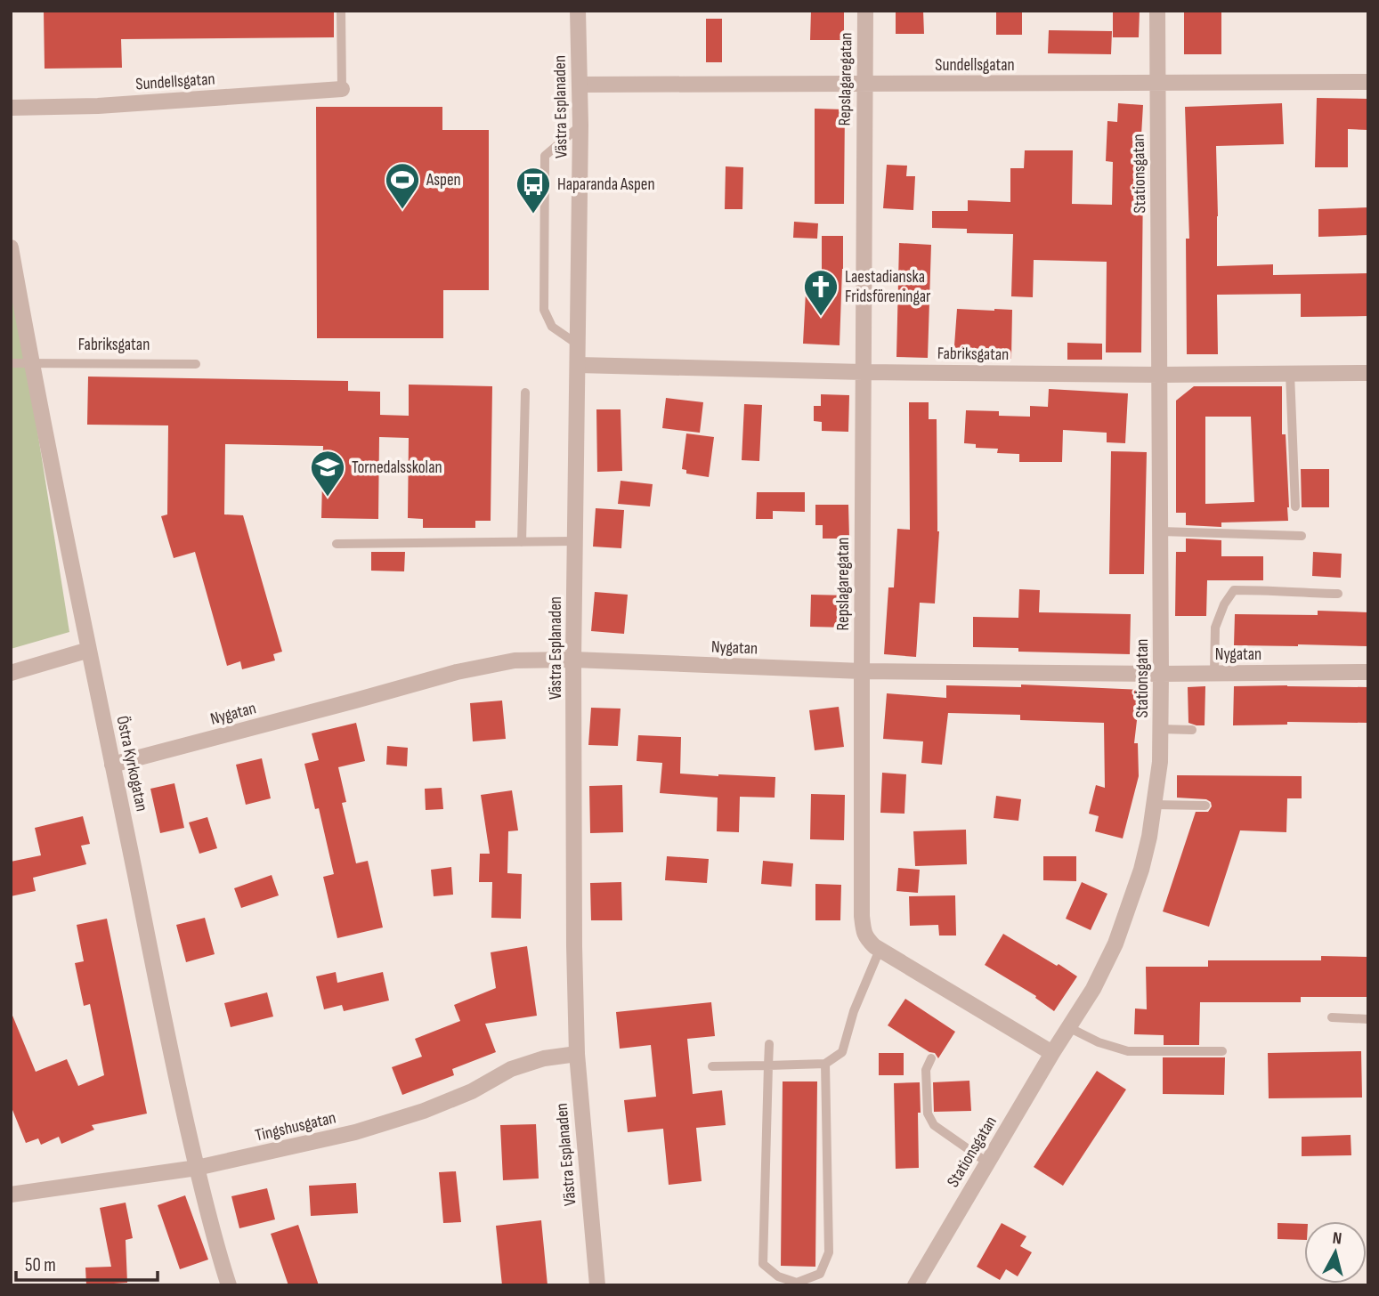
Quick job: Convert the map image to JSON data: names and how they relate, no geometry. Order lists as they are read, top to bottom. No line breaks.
{"streets":{"street":["Sundellsgatan","Repslagaregatan","Västra Esplanaden","Stationsgatan","Fabriksgatan","Nygatan","Östra Kyrkogatan","Tingshusgatan"]},"crossings":[["Sundellsgatan","Repslagaregatan"],["Sundellsgatan","Västra Esplanaden"],["Sundellsgatan","Stationsgatan"],["Repslagaregatan","Stationsgatan"],["Repslagaregatan","Fabriksgatan"],["Repslagaregatan","Nygatan"],["Västra Esplanaden","Fabriksgatan"],["Västra Esplanaden","Nygatan"],["Västra Esplanaden","Tingshusgatan"],["Stationsgatan","Fabriksgatan"],["Stationsgatan","Nygatan"],["Fabriksgatan","Östra Kyrkogatan"],["Nygatan","Östra Kyrkogatan"],["Östra Kyrkogatan","Tingshusgatan"]],"places":{"sports":["Aspen"],"bus stop":["Haparanda Aspen"],"church":["Laestadianska Fridsföreningar"],"school or university":["Tornedalsskolan"]},"scale_bar":"50 m","north":"top"}
